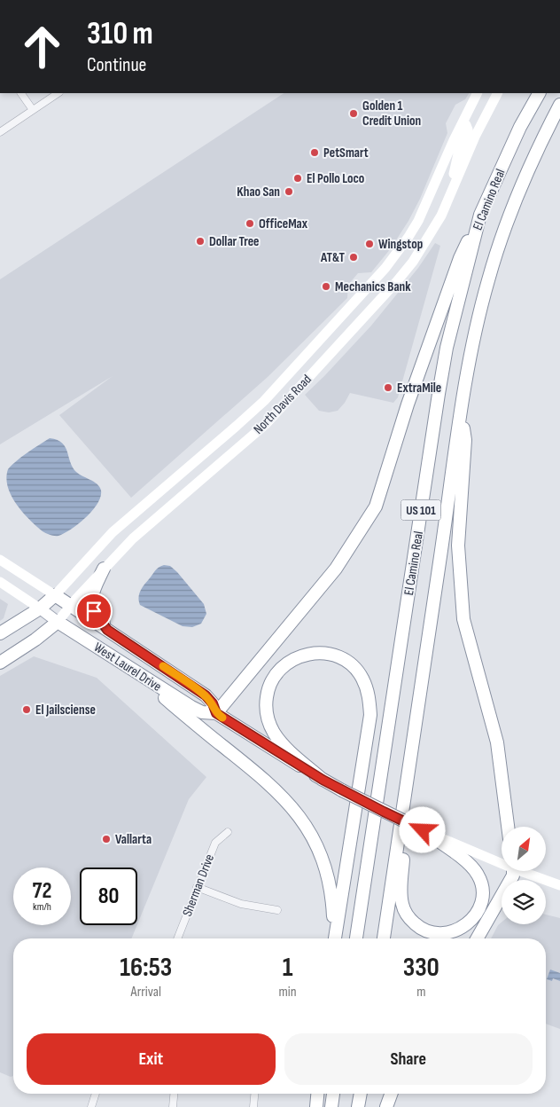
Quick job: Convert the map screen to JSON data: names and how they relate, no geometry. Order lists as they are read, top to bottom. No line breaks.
{"streets":{"highway":["El Camino Real","North Davis Road","US 101","West Laurel Drive"],"street":["Sherman Drive"]},"crossings":[["North Davis Road","West Laurel Drive"]],"places":["Golden 1 Credit Union","PetSmart","El Pollo Loco","Khao San","OfficeMax","Dollar Tree","Wingstop","AT&T","Mechanics Bank","ExtraMile","El Jailsciense","Vallarta"],"north":"top right","page":{"turn":["310 m","Continue"],"speed":"72 km/h","limit":"80","eta":["16:53","Arrival","1","min","330","m"],"buttons":["Exit","Share"]}}
